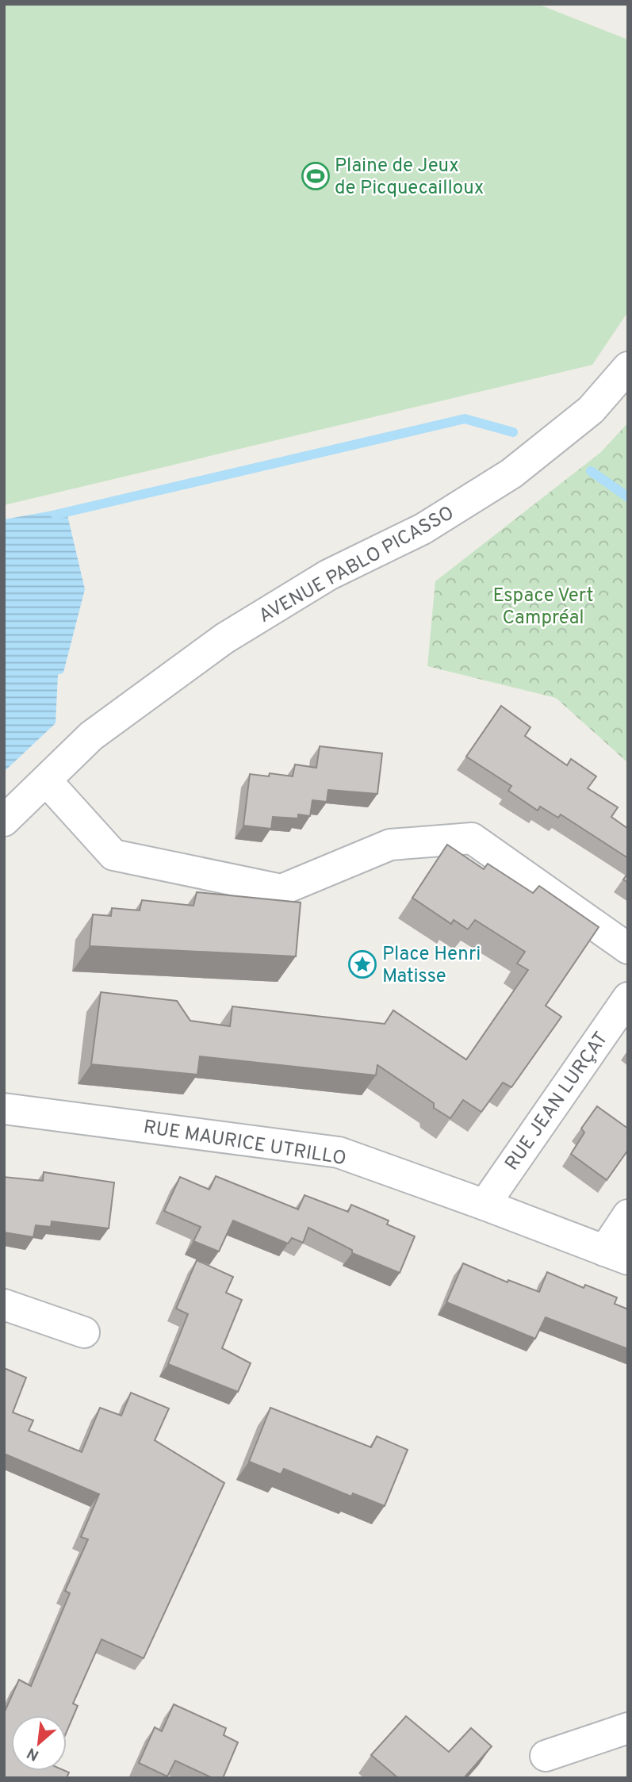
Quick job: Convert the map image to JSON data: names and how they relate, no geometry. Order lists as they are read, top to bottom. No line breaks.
{"streets":{"street":["AVENUE PABLO PICASSO","RUE JEAN LURÇAT","RUE MAURICE UTRILLO"]},"crossings":[["RUE JEAN LURÇAT","RUE MAURICE UTRILLO"]],"parks":["Espace Vert Campréal"],"places":{"sports":["Plaine de Jeux de Picquecailloux"],"place":["Place Henri Matisse"]},"north":"bottom left"}
